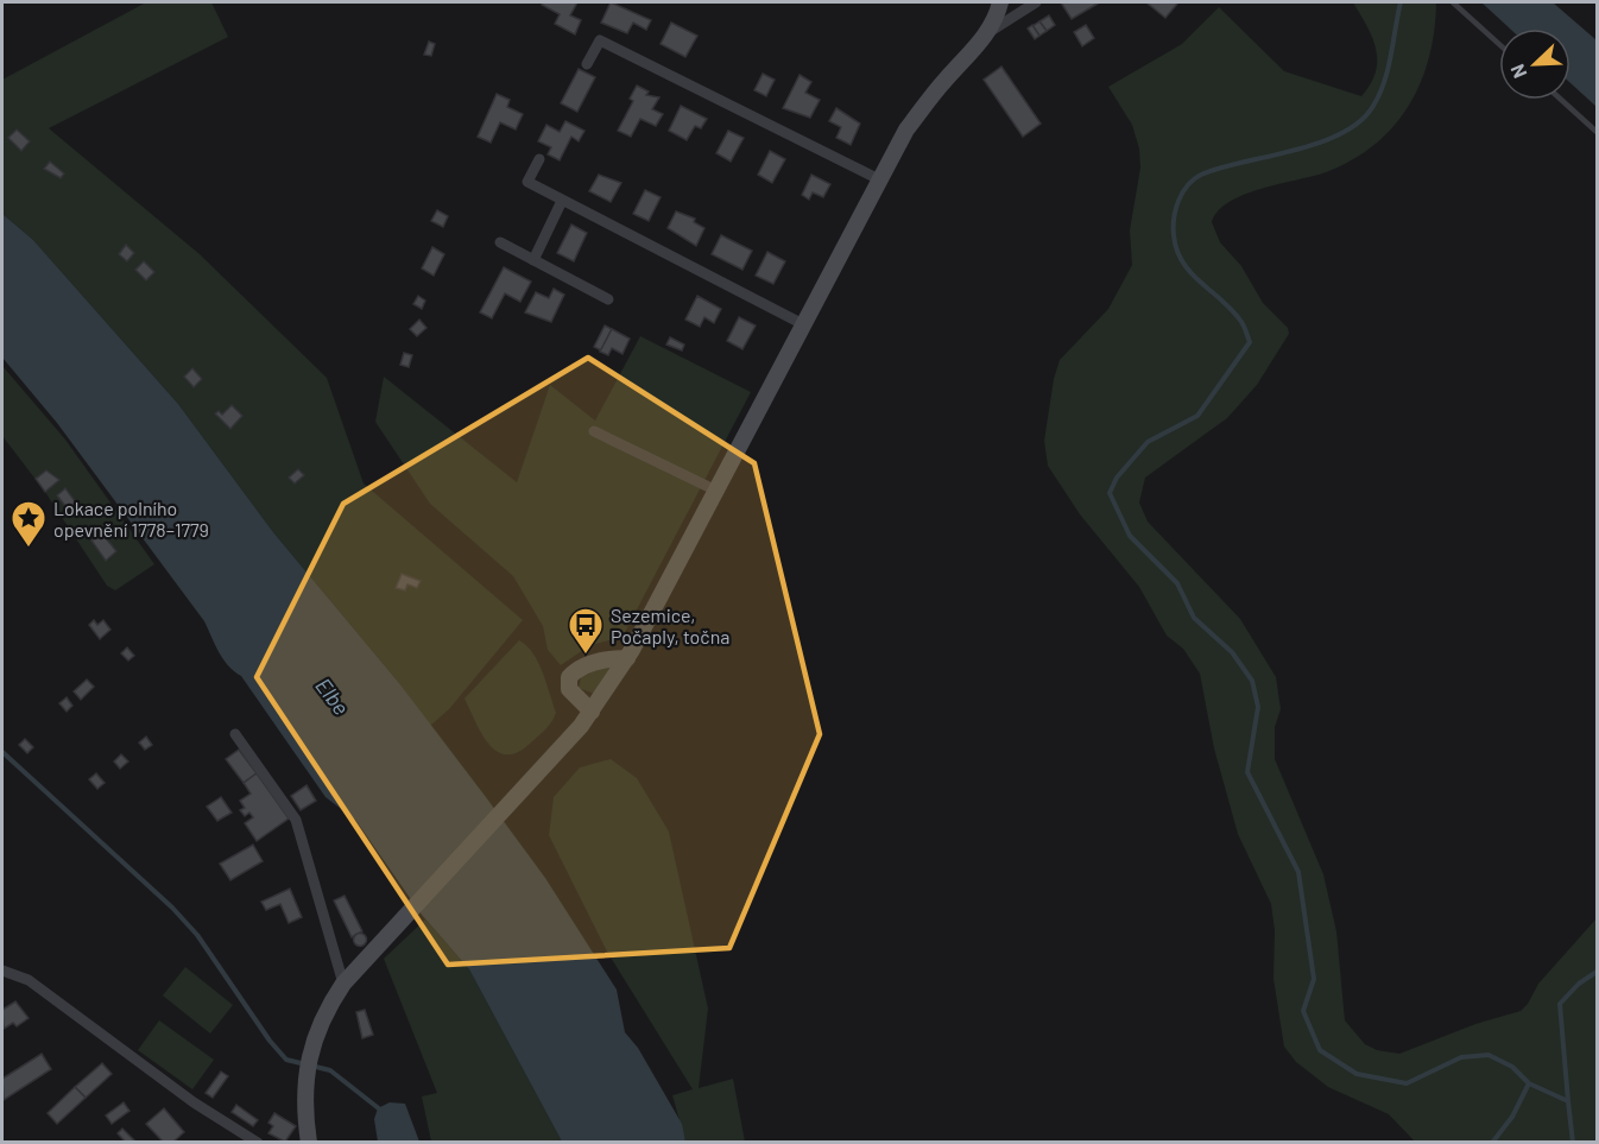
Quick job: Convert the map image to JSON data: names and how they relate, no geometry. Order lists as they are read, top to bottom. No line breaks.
{"water":["Elbe"],"places":{"place":["Lokace polního opevnění 1778–1779"],"bus stop":["Sezemice, Počaply, točna"]},"north":"bottom left"}
